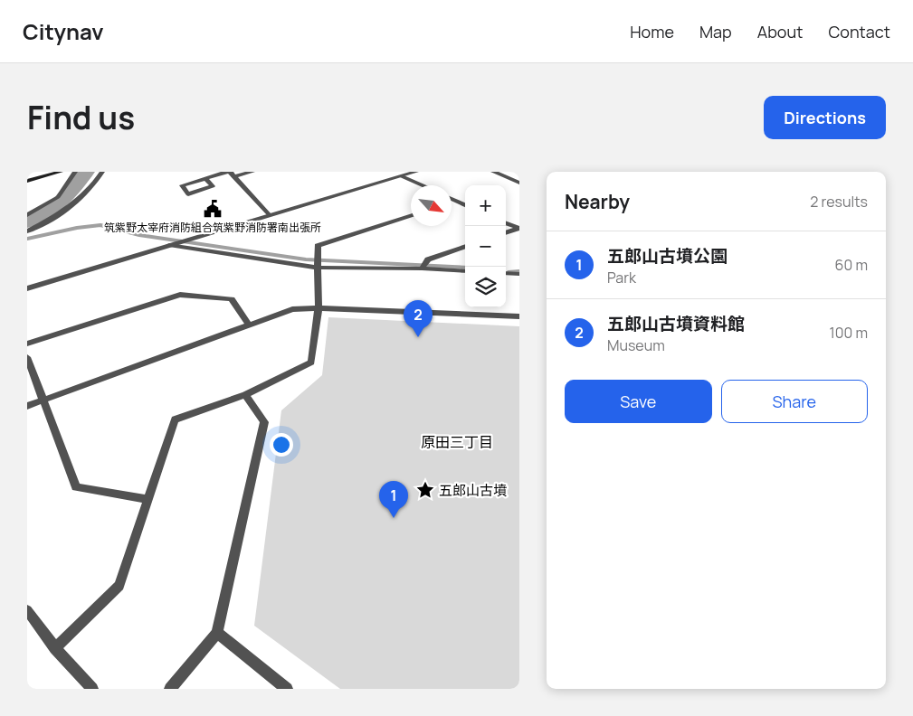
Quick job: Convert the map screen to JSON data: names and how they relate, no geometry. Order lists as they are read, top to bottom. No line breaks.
{"districts":["原田三丁目"],"places":{"public building":["筑紫野太宰府消防組合筑紫野消防署南出張所"],"place":["五郎山古墳"]},"north":"bottom right","page":{"header":"Citynav","nav":["Home","Map","About","Contact"],"title":"Find us","buttons":["Directions",["Save","Share"]],"heading":["Nearby","2 results"],"map_buttons":["+","−"],"list":[{"mark":"1","name":"五郎山古墳公園","note":"Park","value":"60 m"},{"mark":"2","name":"五郎山古墳資料館","note":"Museum","value":"100 m"}],"pins":["2","1"]}}
